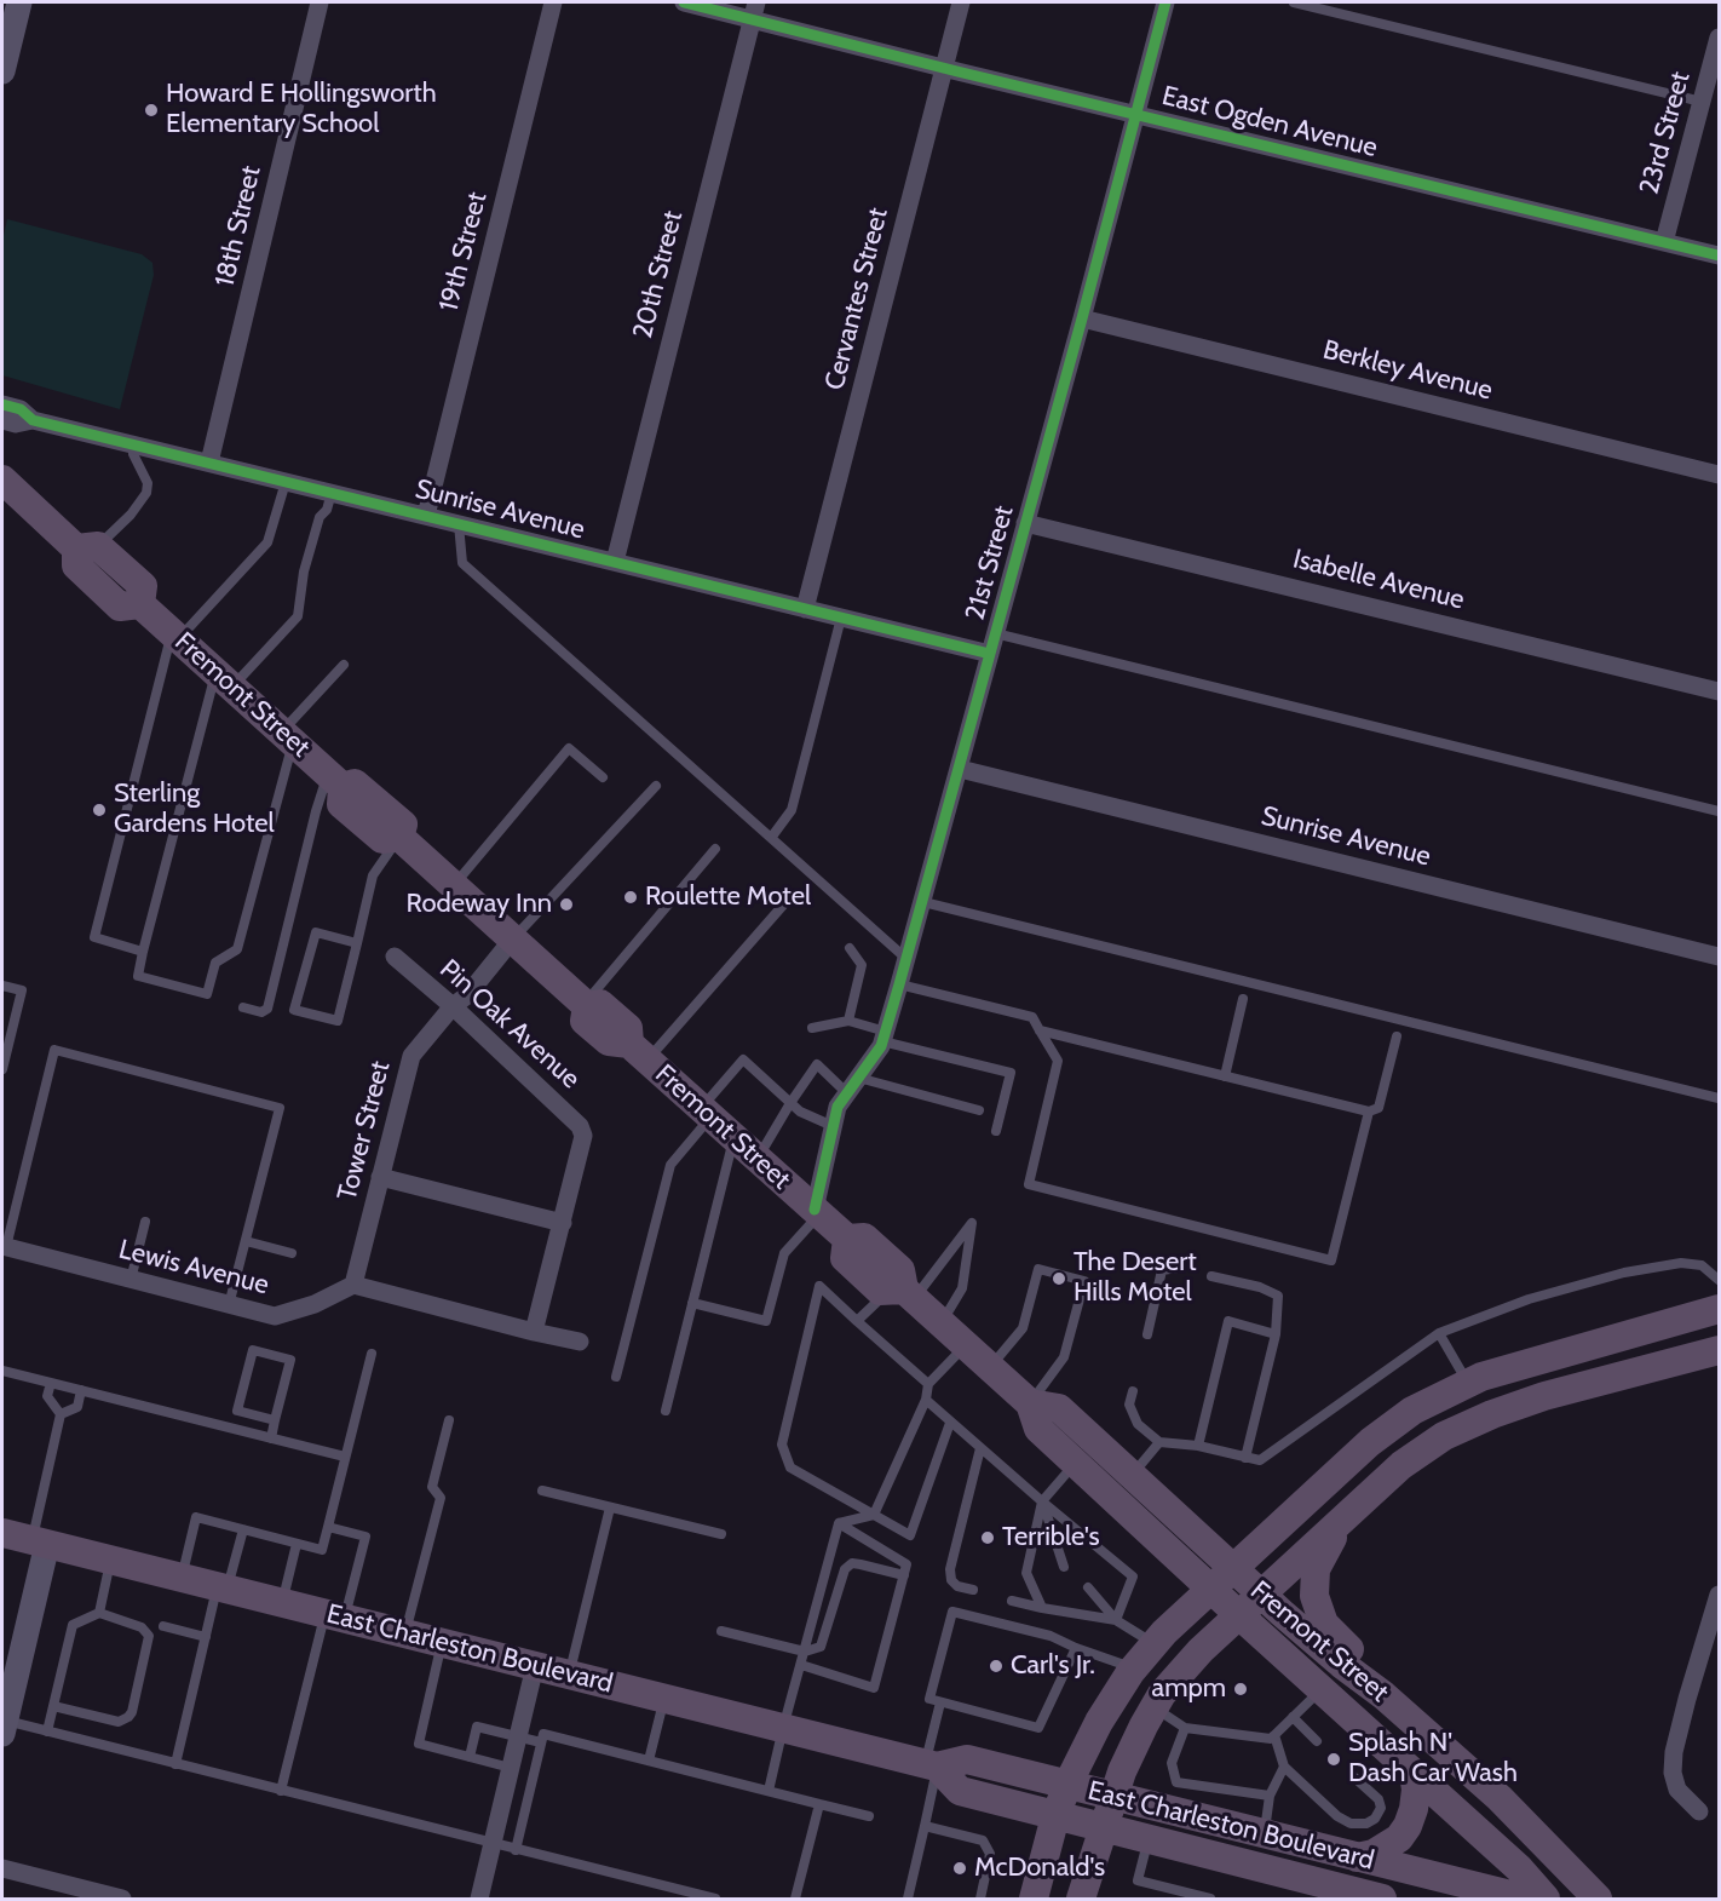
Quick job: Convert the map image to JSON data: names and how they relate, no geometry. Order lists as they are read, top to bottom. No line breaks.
{"streets":{"main road":["Fremont Street","East Charleston Boulevard"],"street":["East Ogden Avenue","23rd Street","18th Street","19th Street","20th Street","Cervantes Street","Berkley Avenue","Sunrise Avenue","21st Street","Isabelle Avenue","Pin Oak Avenue","Tower Street","Lewis Avenue"]},"crossings":[["East Ogden Avenue","23rd Street"],["East Ogden Avenue","20th Street"],["East Ogden Avenue","Cervantes Street"],["East Ogden Avenue","21st Street"],["18th Street","Sunrise Avenue"],["19th Street","Sunrise Avenue"],["20th Street","Sunrise Avenue"],["Cervantes Street","Sunrise Avenue"],["Berkley Avenue","21st Street"],["Sunrise Avenue","21st Street"],["21st Street","Isabelle Avenue"],["21st Street","Fremont Street"],["Fremont Street","Tower Street"],["Pin Oak Avenue","Tower Street"],["Tower Street","Lewis Avenue"]],"places":["Howard E Hollingsworth Elementary School","Sterling Gardens Hotel","Roulette Motel","Rodeway Inn","The Desert Hills Motel","Terrible's","Carl's Jr.","ampm","Splash N' Dash Car Wash","McDonald's"]}
